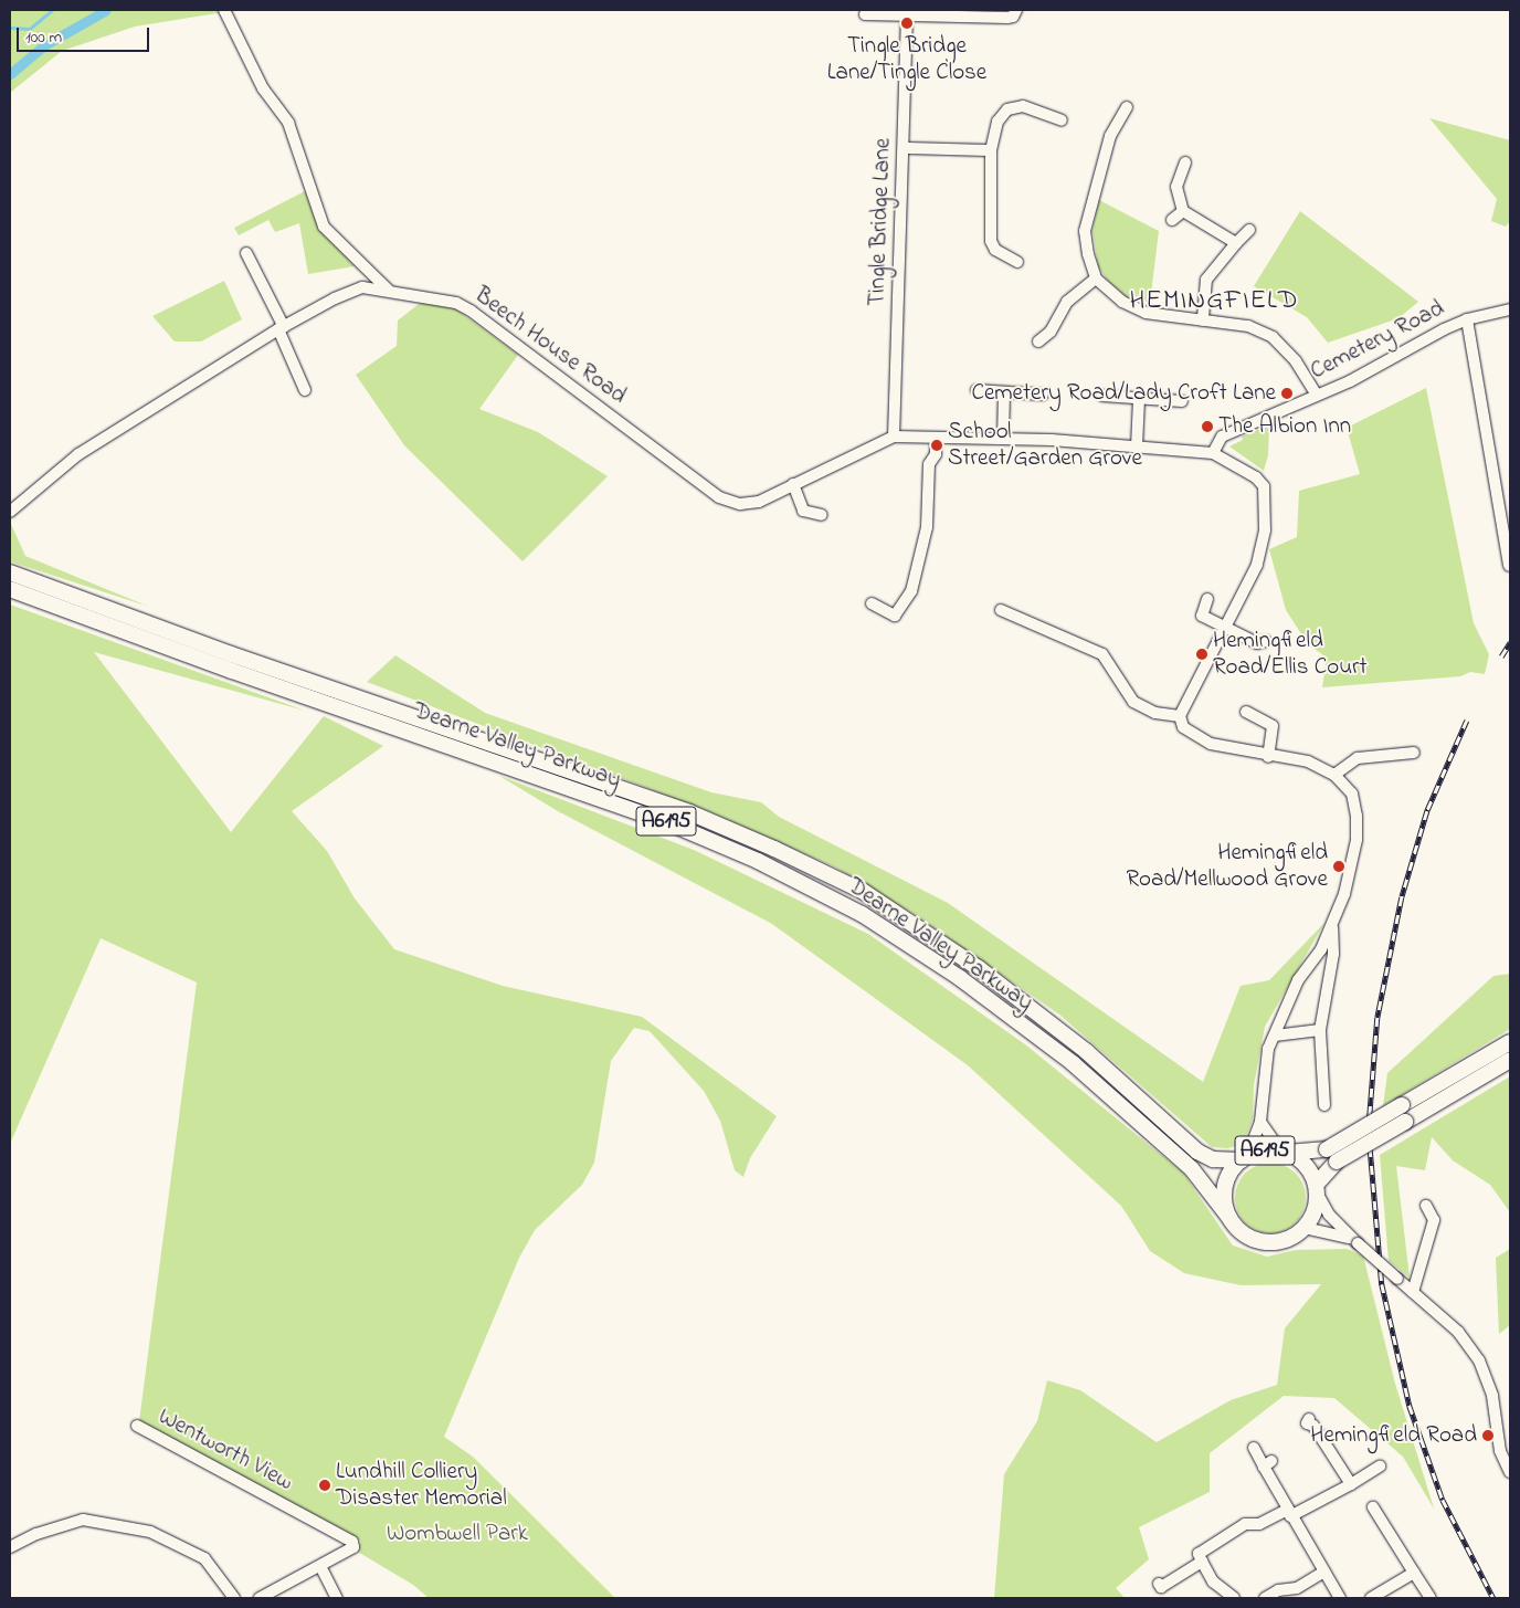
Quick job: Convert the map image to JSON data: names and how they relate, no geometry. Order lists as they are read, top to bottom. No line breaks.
{"streets":{"highway":["Dearne Valley Parkway","A6195"],"street":["Tingle Bridge Lane","Cemetery Road","Beech House Road","Wentworth View"]},"crossings":[["Tingle Bridge Lane","Beech House Road"],["Dearne Valley Parkway","A6195"]],"districts":["HEMINGFIELD"],"parks":["Wombwell Park"],"places":["Tingle Bridge Lane/Tingle Close","Cemetery Road/Lady Croft Lane","The Albion Inn","School Street/Garden Grove","Hemingfield Road/Ellis Court","Hemingfield Road/Mellwood Grove","Hemingfield Road","Lundhill Colliery Disaster Memorial"],"scale_bar":"100 m"}
